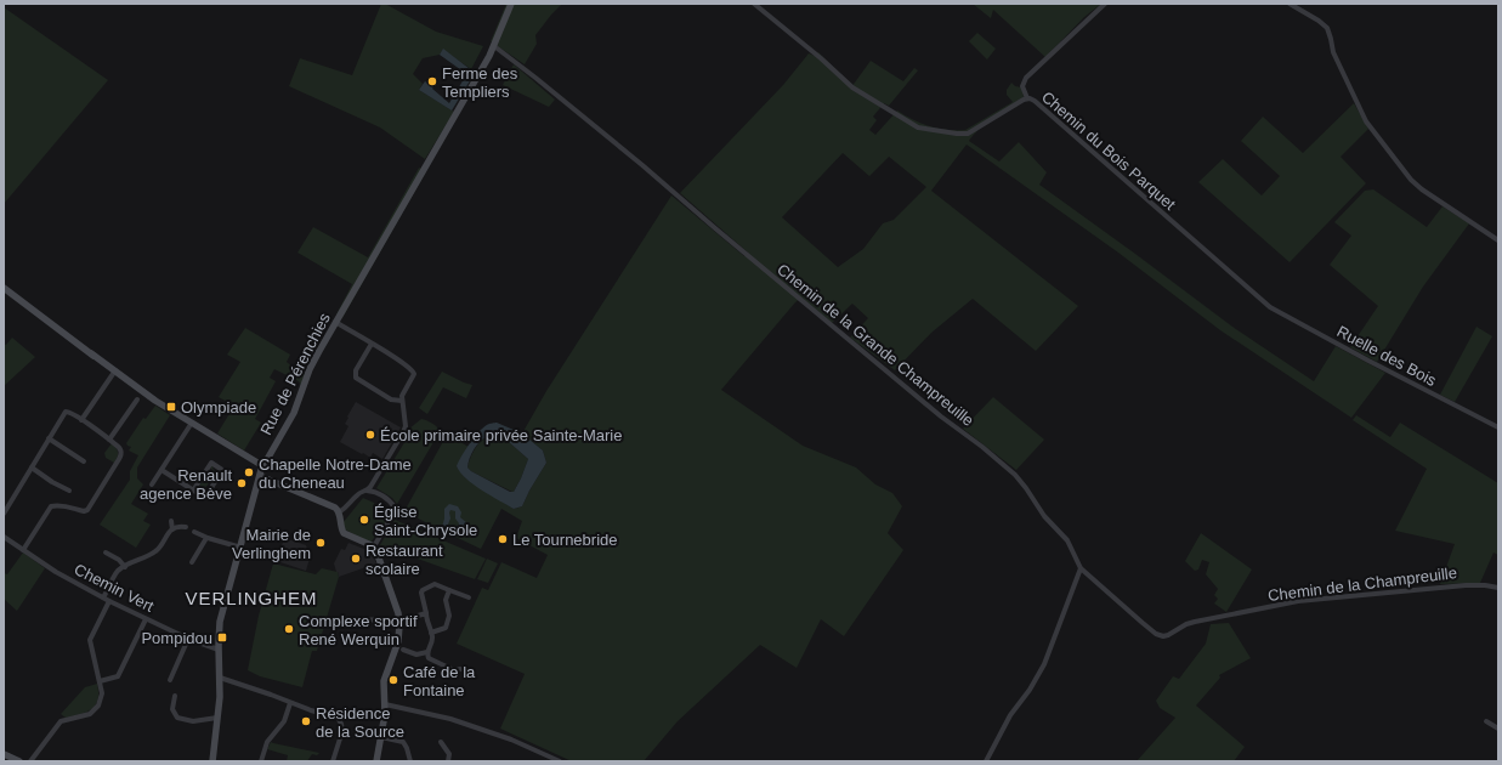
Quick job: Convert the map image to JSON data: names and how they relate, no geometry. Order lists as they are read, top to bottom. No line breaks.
{"streets":{"main road":["Rue de Pérenchies"],"street":["Chemin du Bois Parquet","Chemin de la Grande Champreuille","Ruelle des Bois","Chemin de la Champreuille","Chemin Vert"]},"crossings":[["Chemin du Bois Parquet","Ruelle des Bois"],["Chemin de la Grande Champreuille","Rue de Pérenchies"],["Chemin de la Grande Champreuille","Chemin de la Champreuille"],["Rue de Pérenchies","Chemin Vert"]],"districts":["VERLINGHEM"],"places":{"other":["Ferme des Templiers","École primaire privée Sainte-Marie","Chapelle Notre-Dame du Cheneau","Renault agence Bève","Église Saint-Chrysole","Le Tournebride","Mairie de Verlinghem","Restaurant scolaire","Complexe sportif René Werquin","Café de la Fontaine","Résidence de la Source"],"transit":["Olympiade","Pompidou"]}}
